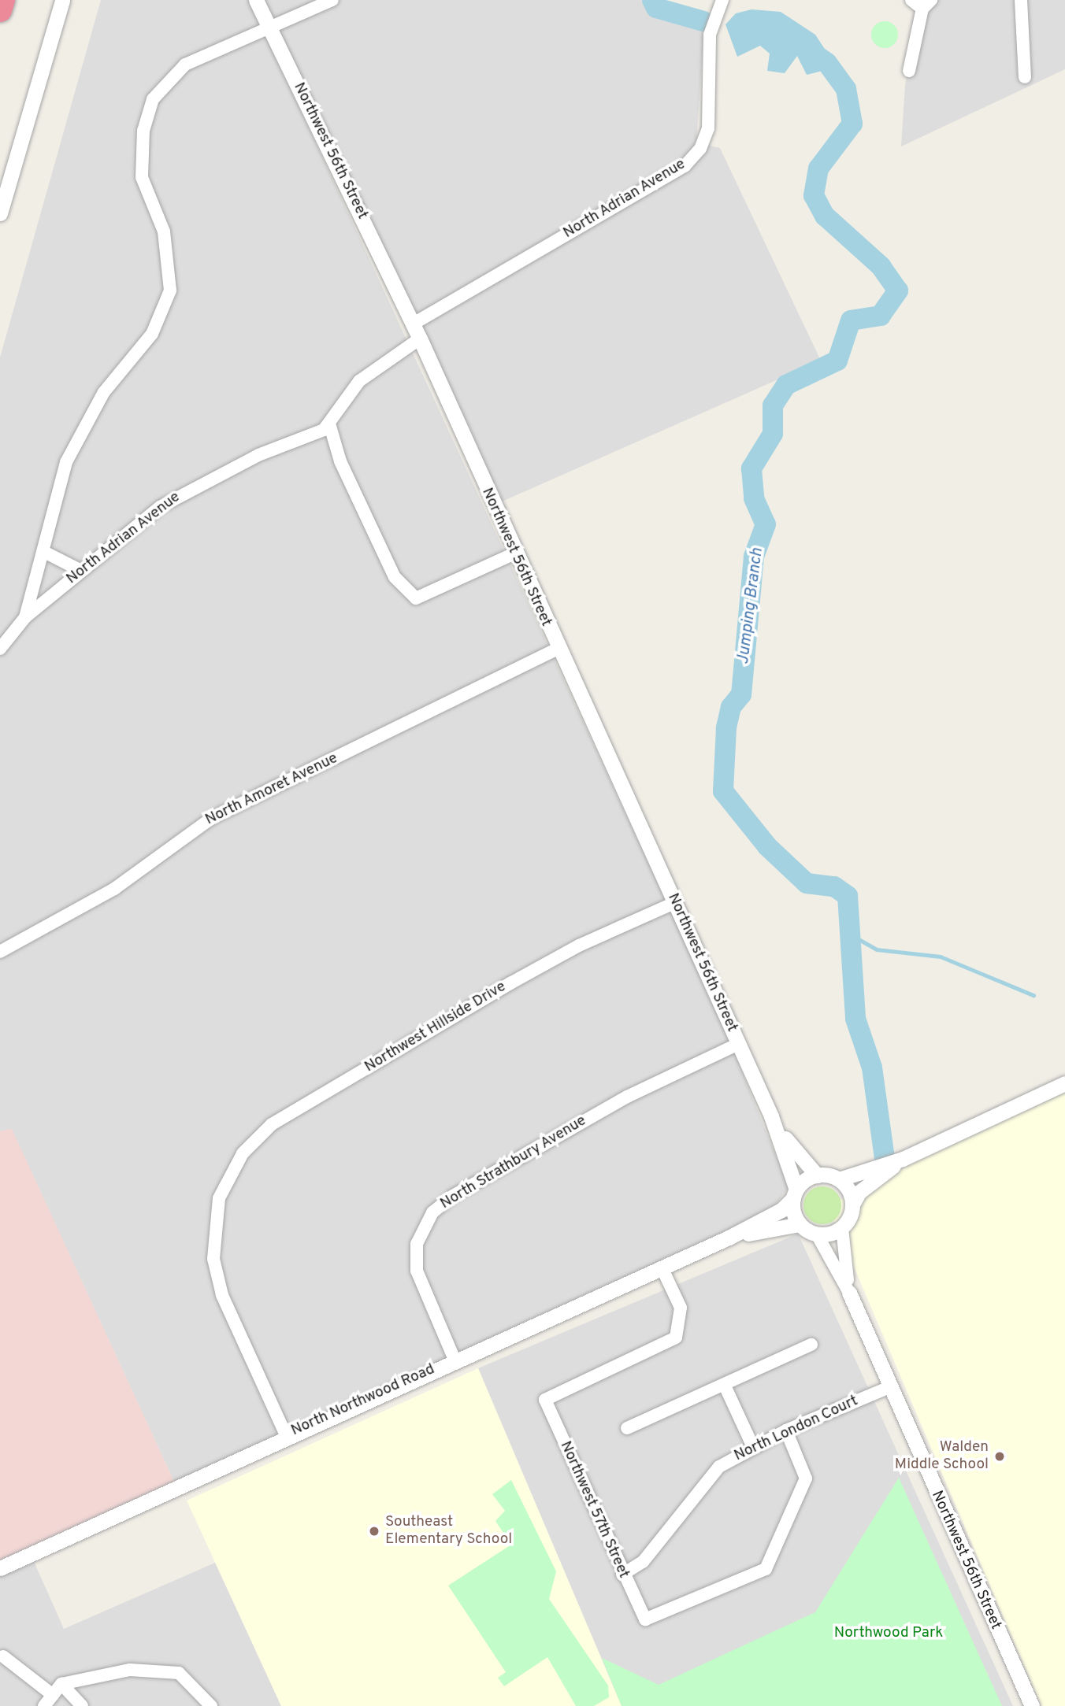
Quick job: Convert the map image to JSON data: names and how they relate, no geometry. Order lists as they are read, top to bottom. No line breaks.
{"streets":{"street":["Northwest 56th Street","North Adrian Avenue","North Amoret Avenue","Northwest Hillside Drive","North Strathbury Avenue","North Northwood Road","North London Court","Northwest 57th Street"]},"crossings":[["Northwest 56th Street","North Adrian Avenue"],["Northwest 56th Street","North Amoret Avenue"],["Northwest 56th Street","Northwest Hillside Drive"],["Northwest 56th Street","North Strathbury Avenue"],["Northwest 56th Street","North Northwood Road"],["Northwest 56th Street","North London Court"],["Northwest Hillside Drive","North Northwood Road"],["North Strathbury Avenue","North Northwood Road"],["North Northwood Road","Northwest 57th Street"],["North London Court","Northwest 57th Street"]],"water":["Jumping Branch"],"parks":["Northwood Park"],"places":["Walden Middle School","Southeast Elementary School"]}
